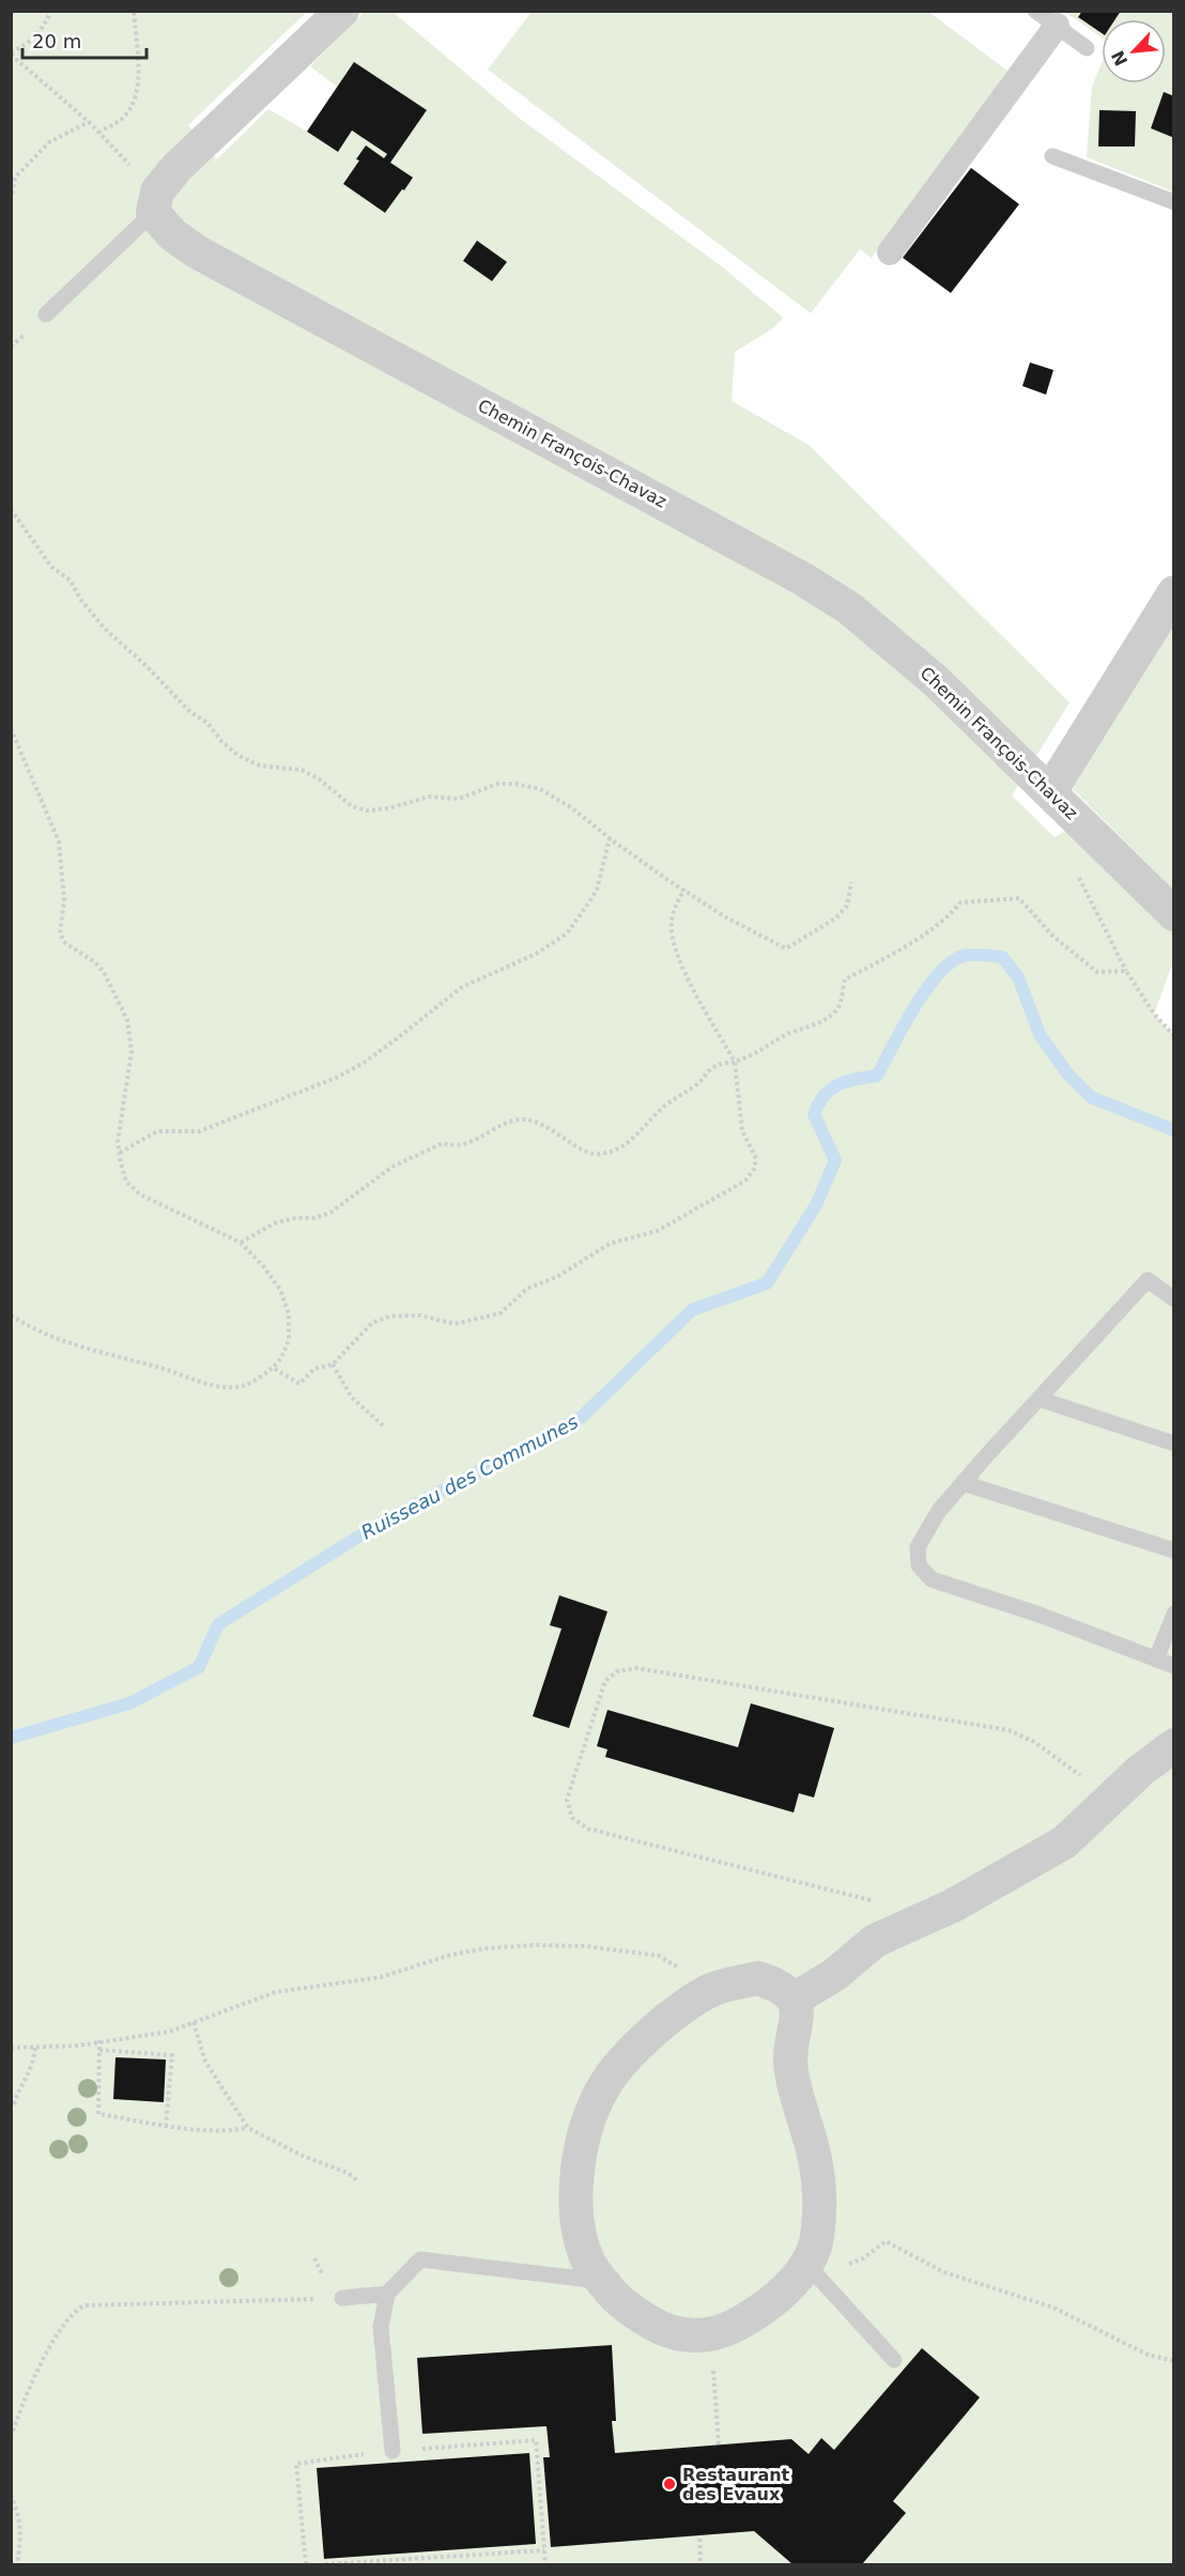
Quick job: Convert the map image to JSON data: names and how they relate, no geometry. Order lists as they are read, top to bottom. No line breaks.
{"streets":{"street":["Chemin François-Chavaz"]},"water":["Ruisseau des Communes"],"places":["Restaurant des Evaux"],"scale_bar":"20 m","north":"bottom left"}
